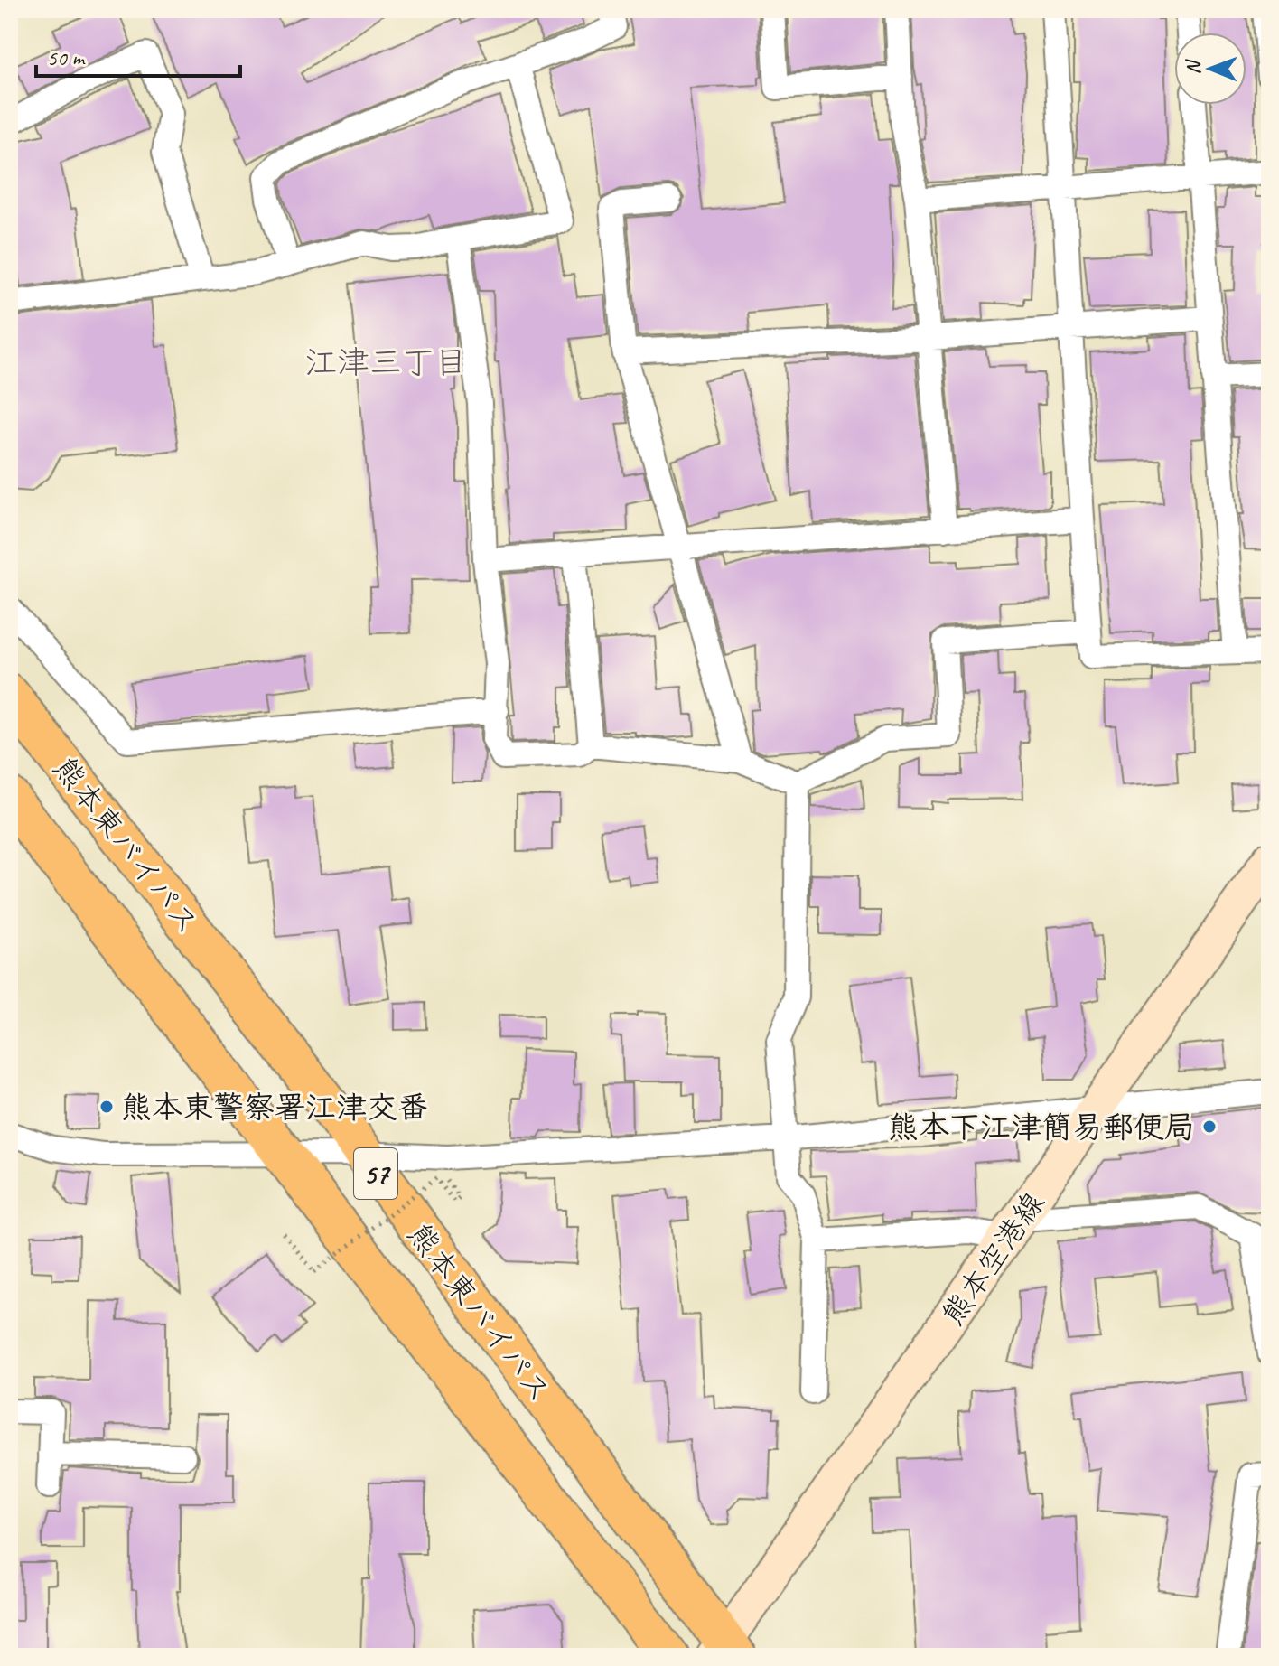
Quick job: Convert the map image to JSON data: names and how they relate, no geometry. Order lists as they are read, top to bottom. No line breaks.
{"streets":{"highway":["熊本東バイパス","57"],"main road":["熊本空港線"]},"crossings":[["熊本東バイパス","熊本空港線"]],"districts":["江津三丁目"],"places":["熊本東警察署江津交番","熊本下江津簡易郵便局"],"scale_bar":"50 m","north":"left"}
